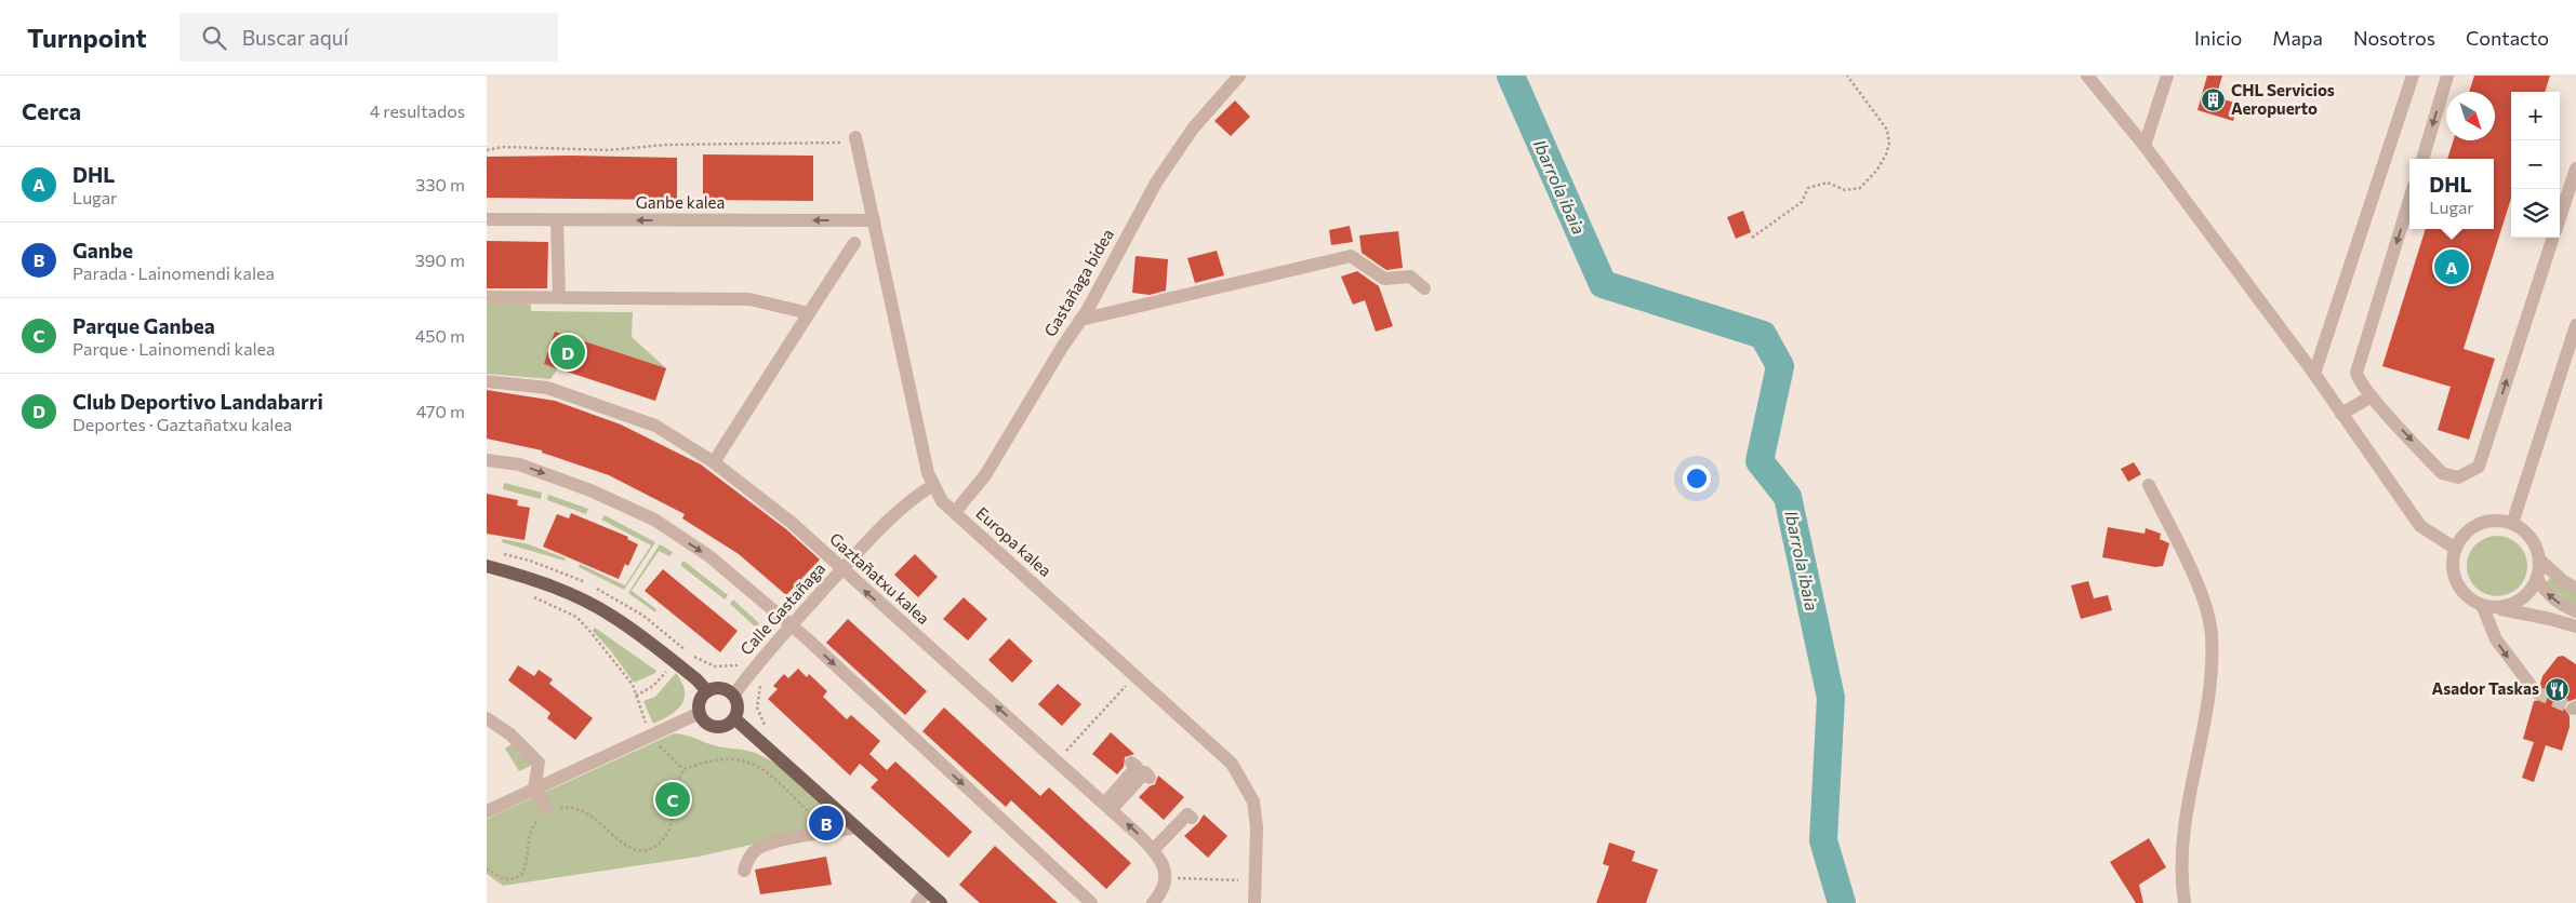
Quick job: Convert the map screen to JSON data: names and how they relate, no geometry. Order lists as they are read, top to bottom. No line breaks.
{"streets":{"street":["Ganbe kalea","Gastañaga bidea","Europa kalea","Gaztañatxu kalea","Calle Gastañaga"]},"crossings":[["Ganbe kalea","Europa kalea"],["Gastañaga bidea","Europa kalea"],["Europa kalea","Calle Gastañaga"],["Gaztañatxu kalea","Calle Gastañaga"]],"water":["Ibarrola ibaia"],"places":{"building":["CHL Servicios Aeropuerto"],"restaurant":["Asador Taskas"]},"north":"bottom right","page":{"header":"Turnpoint","search":"Buscar aquí","nav":["Inicio","Mapa","Nosotros","Contacto"],"heading":["Cerca","4 resultados"],"map_buttons":["+","−"],"list":[{"mark":"A","name":"DHL","note":"Lugar","value":"330 m"},{"mark":"B","name":"Ganbe","note":"Parada · Lainomendi kalea","value":"390 m"},{"mark":"C","name":"Parque Ganbea","note":"Parque · Lainomendi kalea","value":"450 m"},{"mark":"D","name":"Club Deportivo Landabarri","note":"Deportes · Gaztañatxu kalea","value":"470 m"}],"popup":["DHL","Lugar"],"pins":["A","D","C","B"]}}
